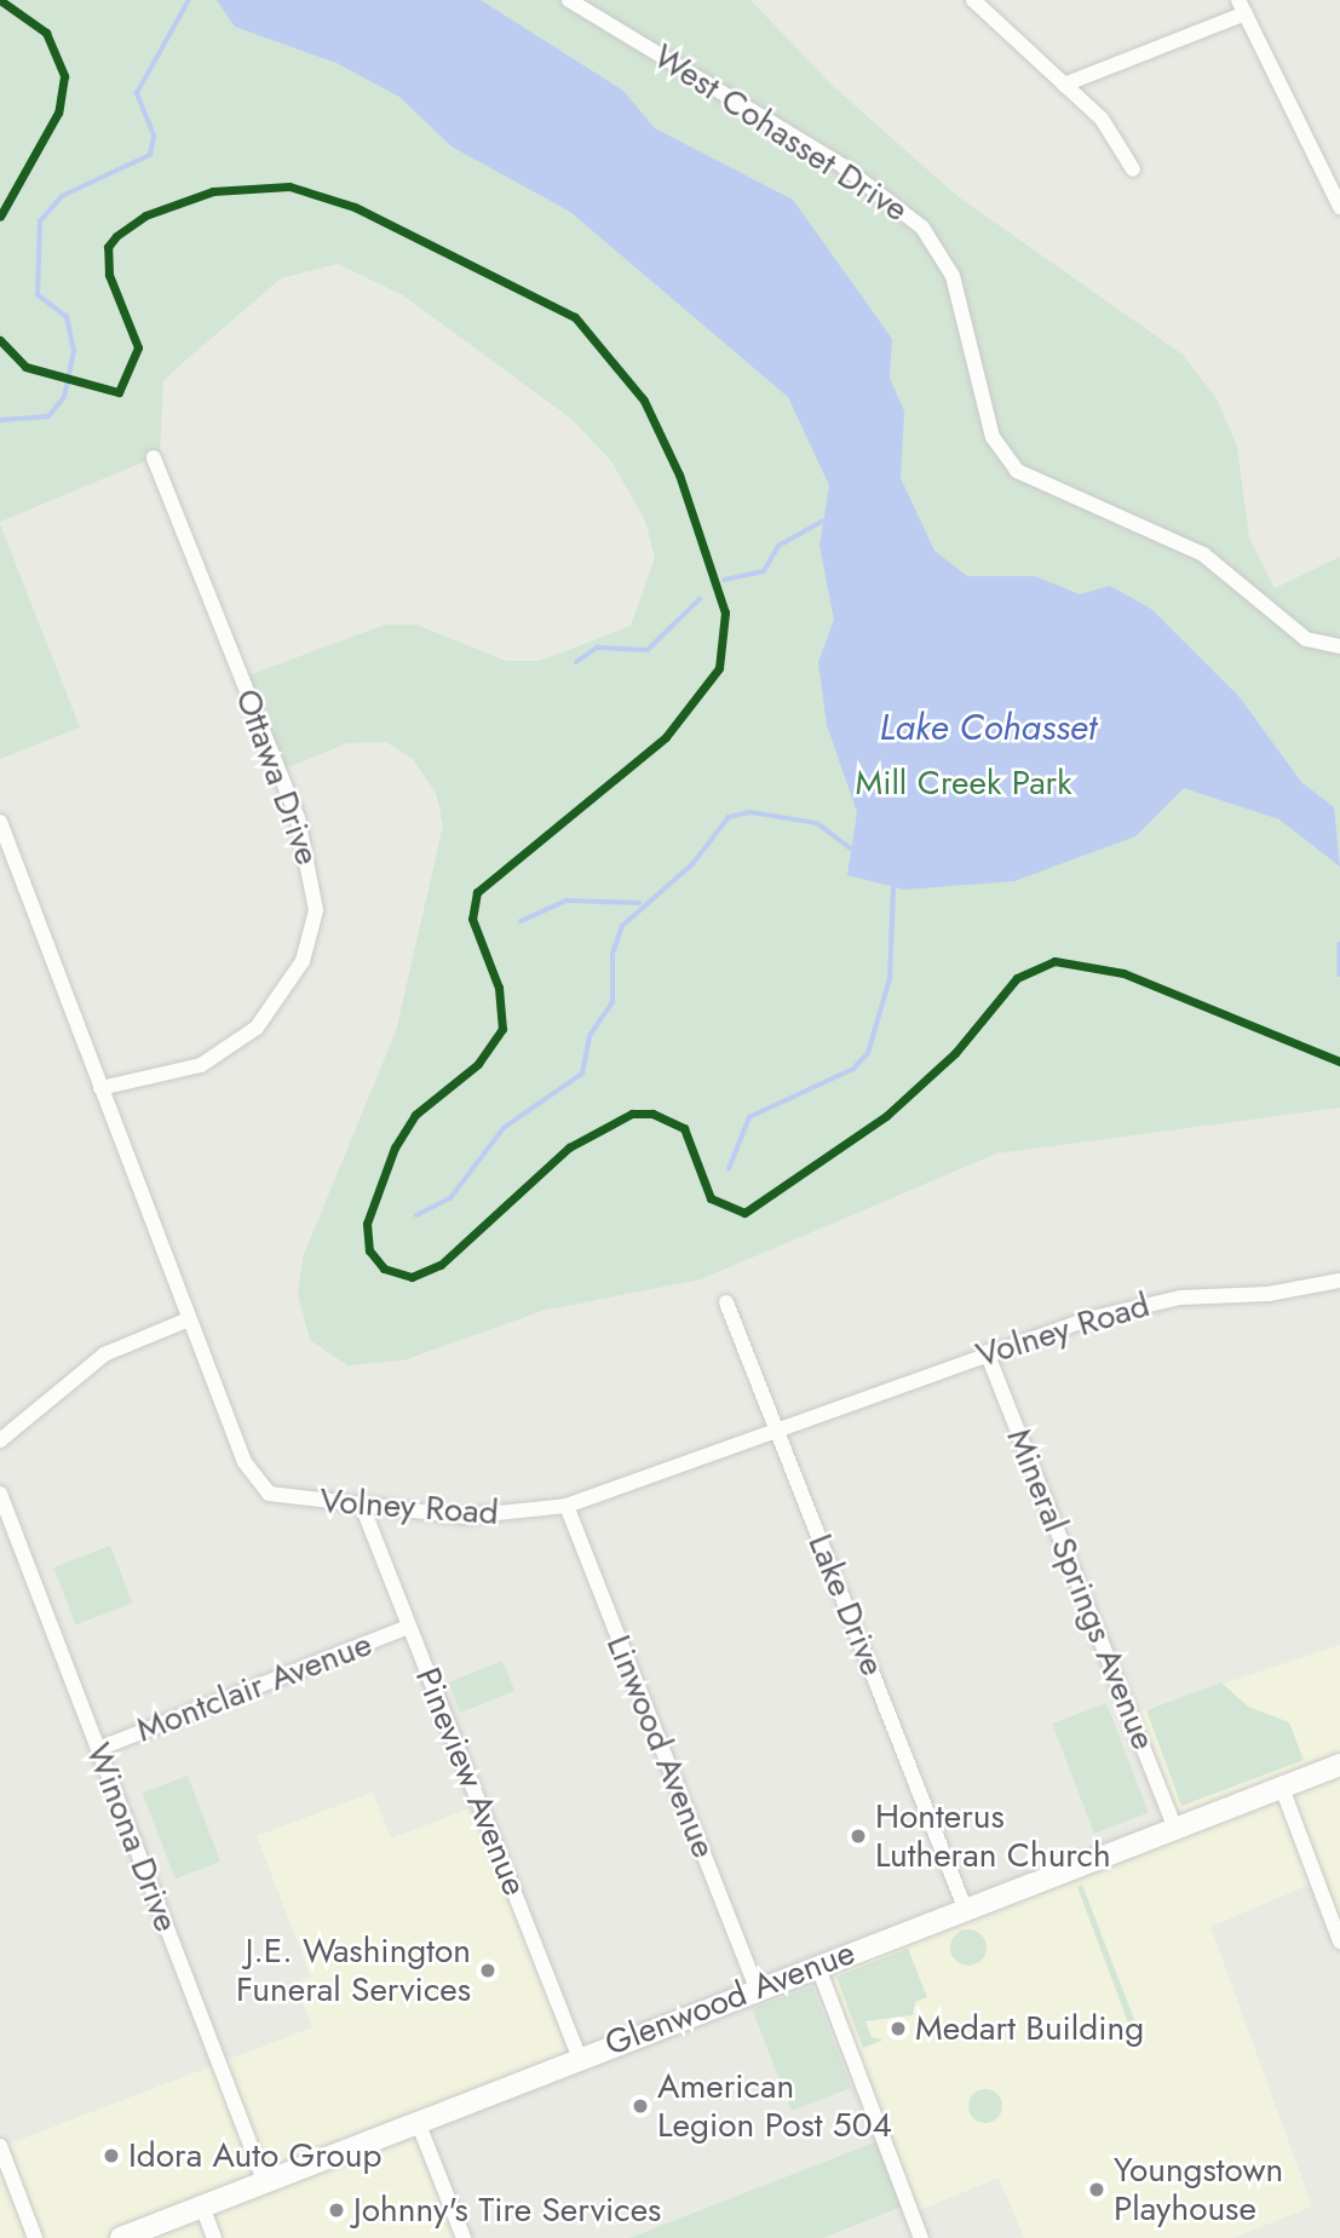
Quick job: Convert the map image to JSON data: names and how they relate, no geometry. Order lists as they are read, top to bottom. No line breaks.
{"streets":{"main road":["Glenwood Avenue"],"street":["West Cohasset Drive","Ottawa Drive","Volney Road","Mineral Springs Avenue","Lake Drive","Montclair Avenue","Linwood Avenue","Pineview Avenue","Winona Drive"]},"crossings":[["Ottawa Drive","Volney Road"],["Volney Road","Mineral Springs Avenue"],["Volney Road","Lake Drive"],["Volney Road","Linwood Avenue"],["Volney Road","Pineview Avenue"],["Mineral Springs Avenue","Glenwood Avenue"],["Lake Drive","Glenwood Avenue"],["Montclair Avenue","Pineview Avenue"],["Montclair Avenue","Winona Drive"],["Linwood Avenue","Glenwood Avenue"],["Pineview Avenue","Glenwood Avenue"],["Winona Drive","Glenwood Avenue"]],"water":["Lake Cohasset"],"parks":["Mill Creek Park"],"places":["Honterus Lutheran Church","J.E. Washington Funeral Services","Medart Building","American Legion Post 504","Idora Auto Group","Youngstown Playhouse","Johnny's Tire Services"]}
